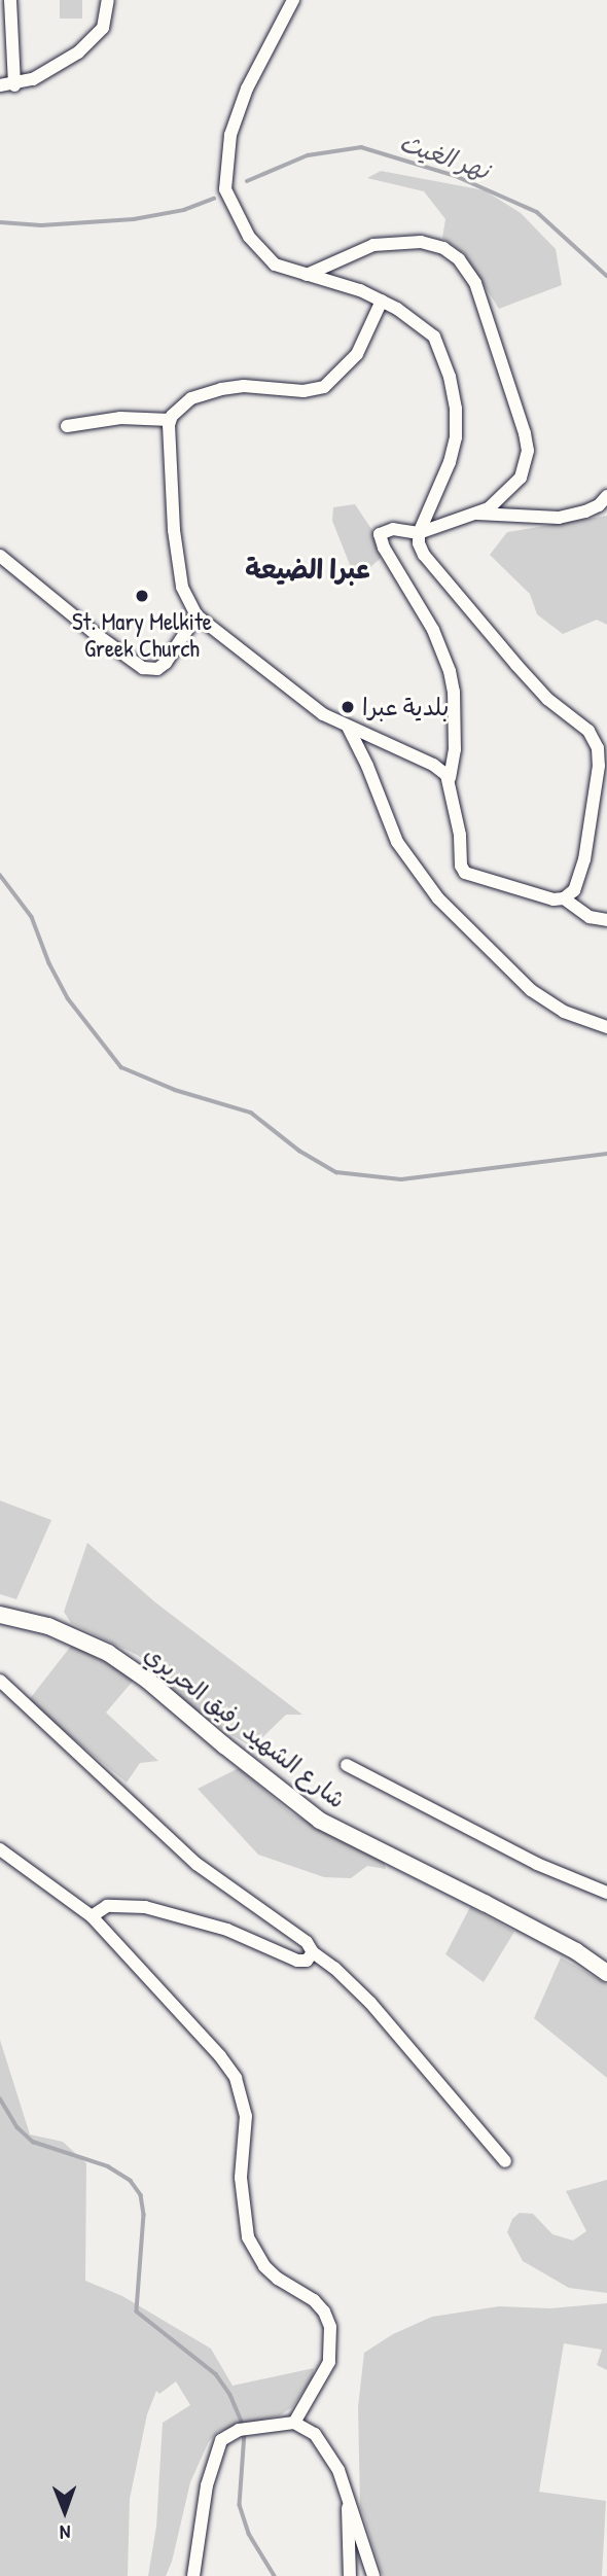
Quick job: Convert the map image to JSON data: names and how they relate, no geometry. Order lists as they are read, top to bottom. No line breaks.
{"streets":{"street":["شارع الشهيد رفيق الحريري"]},"districts":["عبرا الضيعة"],"water":["نهر الغيث"],"places":["St. Mary Melkite Greek Church","بلدية عبرا"],"north":"bottom"}
